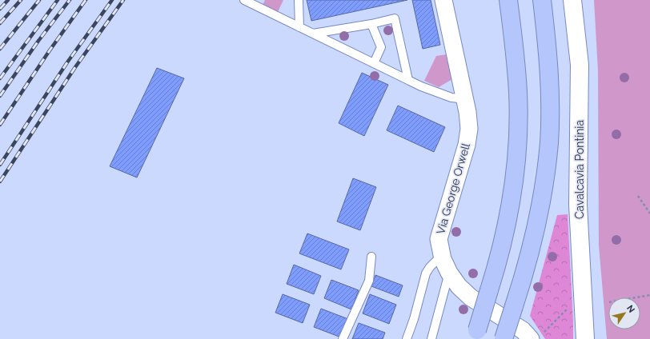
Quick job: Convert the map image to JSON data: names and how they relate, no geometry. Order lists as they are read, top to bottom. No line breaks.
{"streets":{"street":["Cavalcavia Pontinia","Via George Orwell"]},"north":"top right"}
